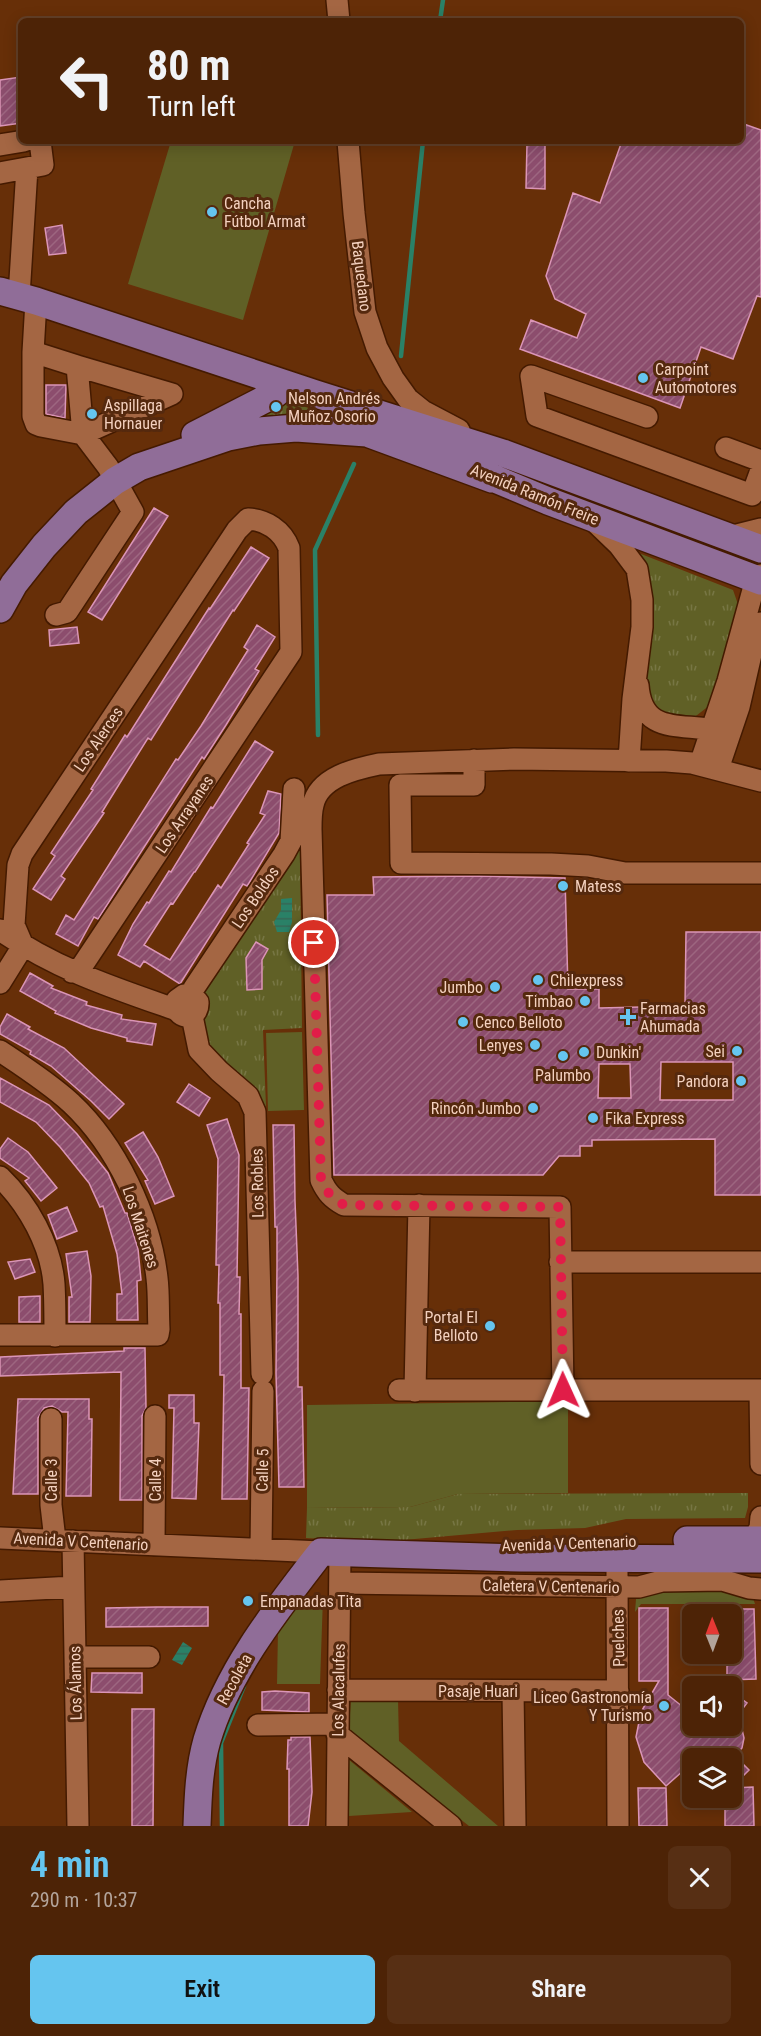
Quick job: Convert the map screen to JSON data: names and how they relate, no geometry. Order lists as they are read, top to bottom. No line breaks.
{"streets":{"main road":["Avenida Ramón Freire","Avenida V Centenario","Recoleta"],"street":["Baquedano","Los Alerces","Los Arrayanes","Los Boldos","Los Robles","Los Maitenes","Calle 5","Calle 3","Calle 4","Caletera V Centenario","Puelches","Los Álamos","Los Alacalufes","Pasaje Huari"]},"crossings":[["Baquedano","Avenida Ramón Freire"],["Los Alerces","Los Arrayanes"],["Los Boldos","Los Robles"],["Los Robles","Calle 5"],["Calle 5","Avenida V Centenario"],["Calle 3","Avenida V Centenario"],["Calle 3","Los Álamos"],["Calle 4","Avenida V Centenario"],["Avenida V Centenario","Puelches"],["Avenida V Centenario","Recoleta"],["Avenida V Centenario","Los Álamos"],["Avenida V Centenario","Los Alacalufes"],["Caletera V Centenario","Puelches"],["Caletera V Centenario","Los Alacalufes"],["Puelches","Pasaje Huari"],["Recoleta","Los Alacalufes"],["Los Alacalufes","Pasaje Huari"]],"places":{"other":["Cancha Fútbol Armat","Carpoint Automotores","Nelson Andrés Muñoz Osorio","Aspillaga Hornauer","Matess","Chilexpress","Jumbo","Timbao","Cenco Belloto","Lenyes","Sei","Dunkin'","Palumbo","Pandora","Rincón Jumbo","Fika Express","Portal El Belloto","Empanadas Tita","Liceo Gastronomía Y Turismo"],"health":["Farmacias Ahumada"]},"north":"top","page":{"turn":["80 m","Turn left"],"heading":["4 min","290 m · 10:37"],"buttons":["Exit","Share"]}}
